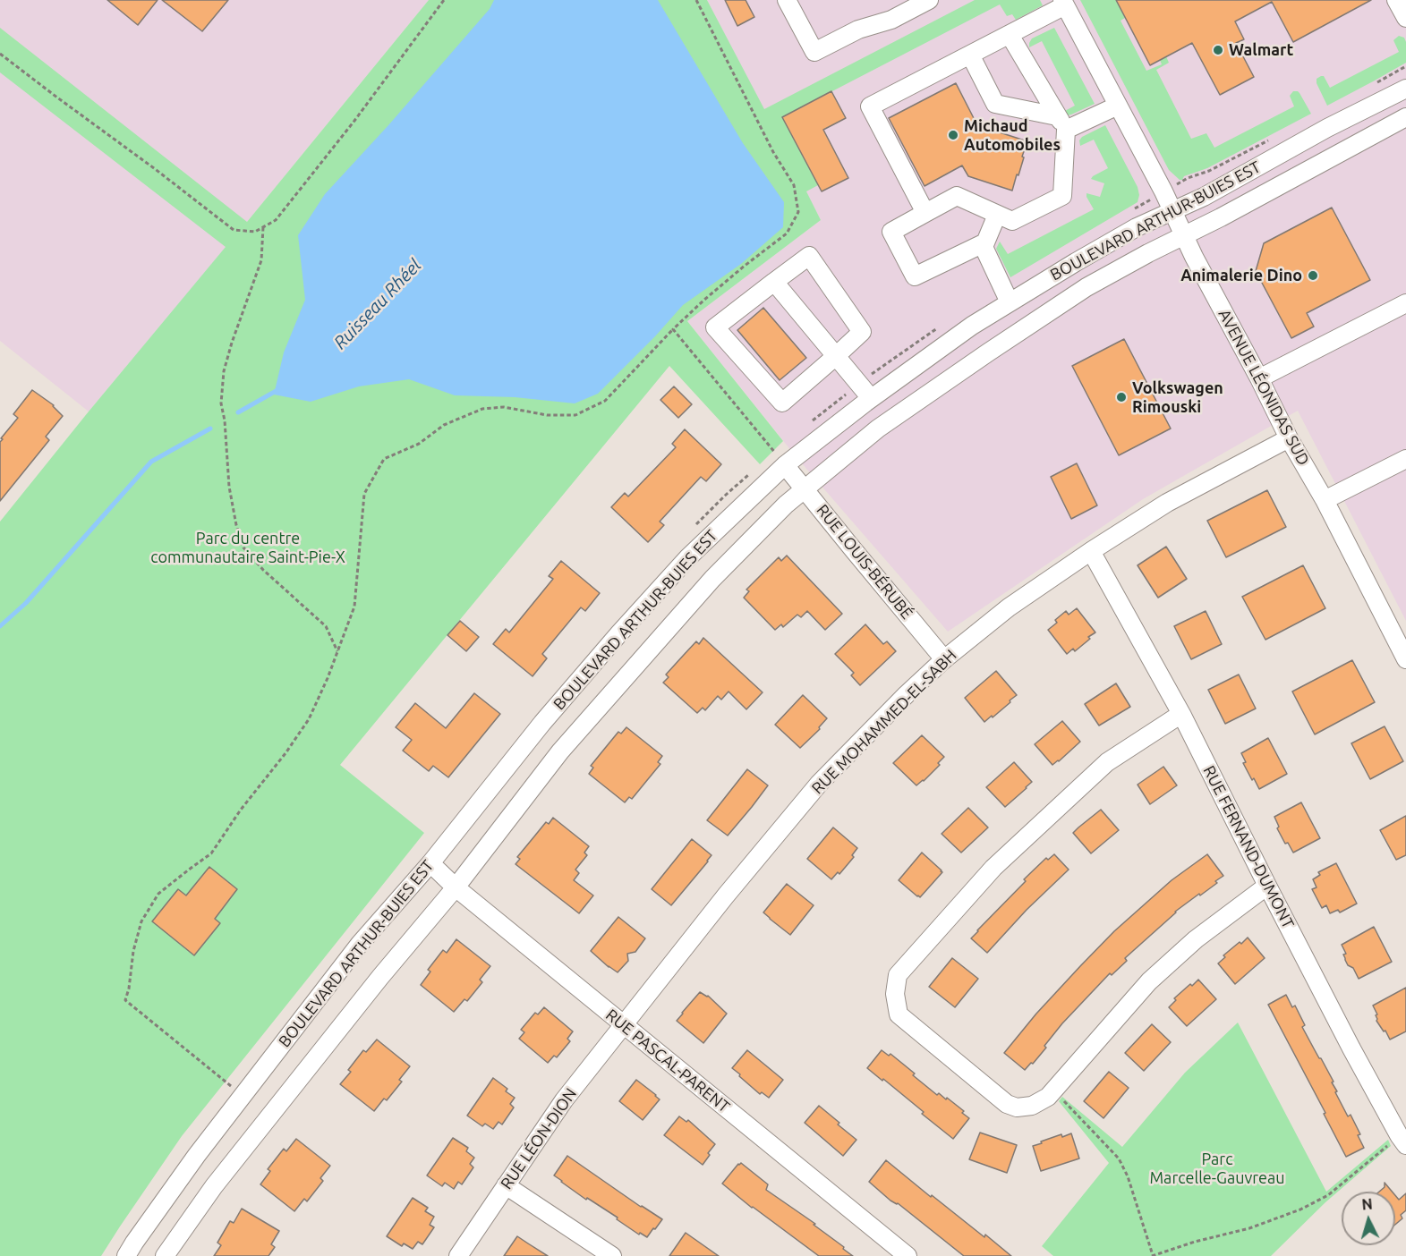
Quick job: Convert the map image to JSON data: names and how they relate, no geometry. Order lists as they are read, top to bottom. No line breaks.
{"streets":{"street":["BOULEVARD ARTHUR-BUIES EST","AVENUE LÉONIDAS SUD","RUE LOUIS-BÉRUBÉ","RUE MOHAMMED-EL-SABH","RUE FERNAND-DUMONT","RUE PASCAL-PARENT","RUE LÉON-DION"]},"crossings":[["BOULEVARD ARTHUR-BUIES EST","AVENUE LÉONIDAS SUD"],["BOULEVARD ARTHUR-BUIES EST","RUE LOUIS-BÉRUBÉ"],["BOULEVARD ARTHUR-BUIES EST","RUE PASCAL-PARENT"],["AVENUE LÉONIDAS SUD","RUE MOHAMMED-EL-SABH"],["RUE LOUIS-BÉRUBÉ","RUE MOHAMMED-EL-SABH"],["RUE MOHAMMED-EL-SABH","RUE FERNAND-DUMONT"],["RUE MOHAMMED-EL-SABH","RUE PASCAL-PARENT"],["RUE MOHAMMED-EL-SABH","RUE LÉON-DION"],["RUE PASCAL-PARENT","RUE LÉON-DION"]],"water":["Ruisseau Rhéel"],"parks":["Parc du centre communautaire Saint-Pie-X","Parc Marcelle-Gauvreau"],"places":["Walmart","Michaud Automobiles","Animalerie Dino","Volkswagen Rimouski"],"north":"top"}
